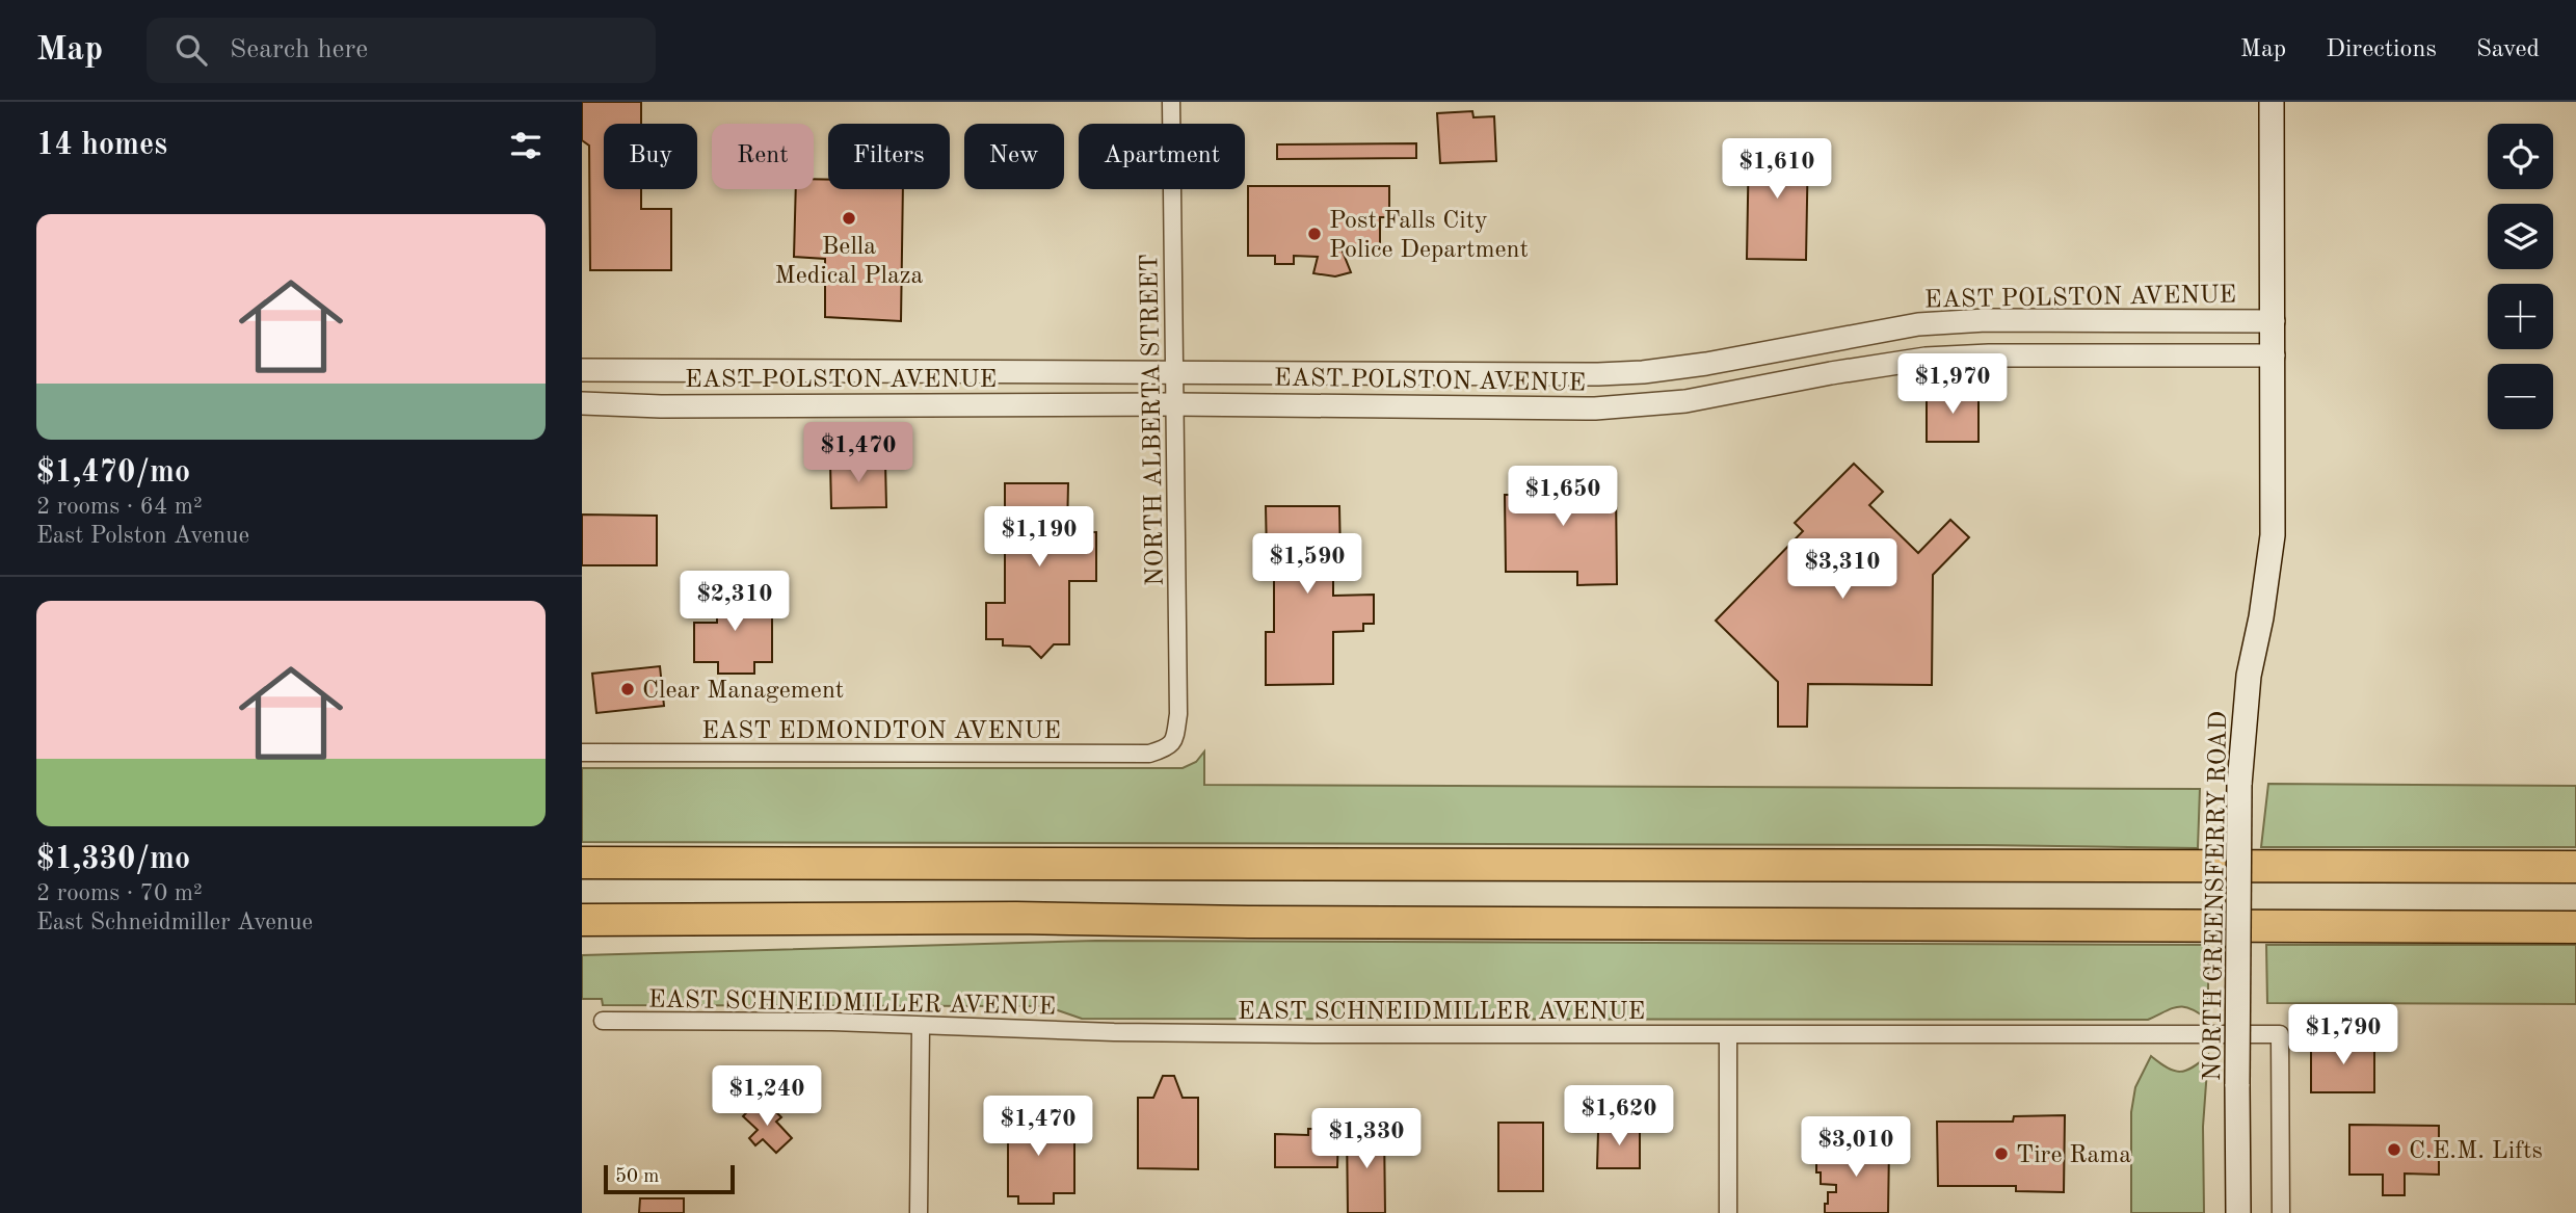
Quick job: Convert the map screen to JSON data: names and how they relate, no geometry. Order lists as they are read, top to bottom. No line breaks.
{"streets":{"main road":["NORTH GREENSFERRY ROAD"],"street":["EAST POLSTON AVENUE","NORTH ALBERTA STREET","EAST EDMONDTON AVENUE","EAST SCHNEIDMILLER AVENUE"]},"crossings":[["EAST POLSTON AVENUE","NORTH ALBERTA STREET"],["EAST POLSTON AVENUE","NORTH GREENSFERRY ROAD"],["NORTH ALBERTA STREET","EAST EDMONDTON AVENUE"]],"places":["Bella Medical Plaza","Post Falls City Police Department","Clear Management","C.E.M. Lifts","Tire Rama"],"scale_bar":"50 m","page":{"header":"Map","search":"Search here","nav":["Map","Directions","Saved"],"heading":"14 homes","map_buttons":["+","−"],"chip":["Buy","Rent","Filters","New","Apartment"],"price":["$1,610","$1,970","$1,470","$1,650","$1,190","$1,590","$3,310","$2,310","$1,790","$1,240","$1,620","$1,470","$1,330","$3,010"],"list":[{"name":"$1,470/mo","note":"2 rooms · 64 m² · East Polston Avenue"},{"name":"$1,330/mo","note":"2 rooms · 70 m² · East Schneidmiller Avenue"}],"scale":"50 m"}}
